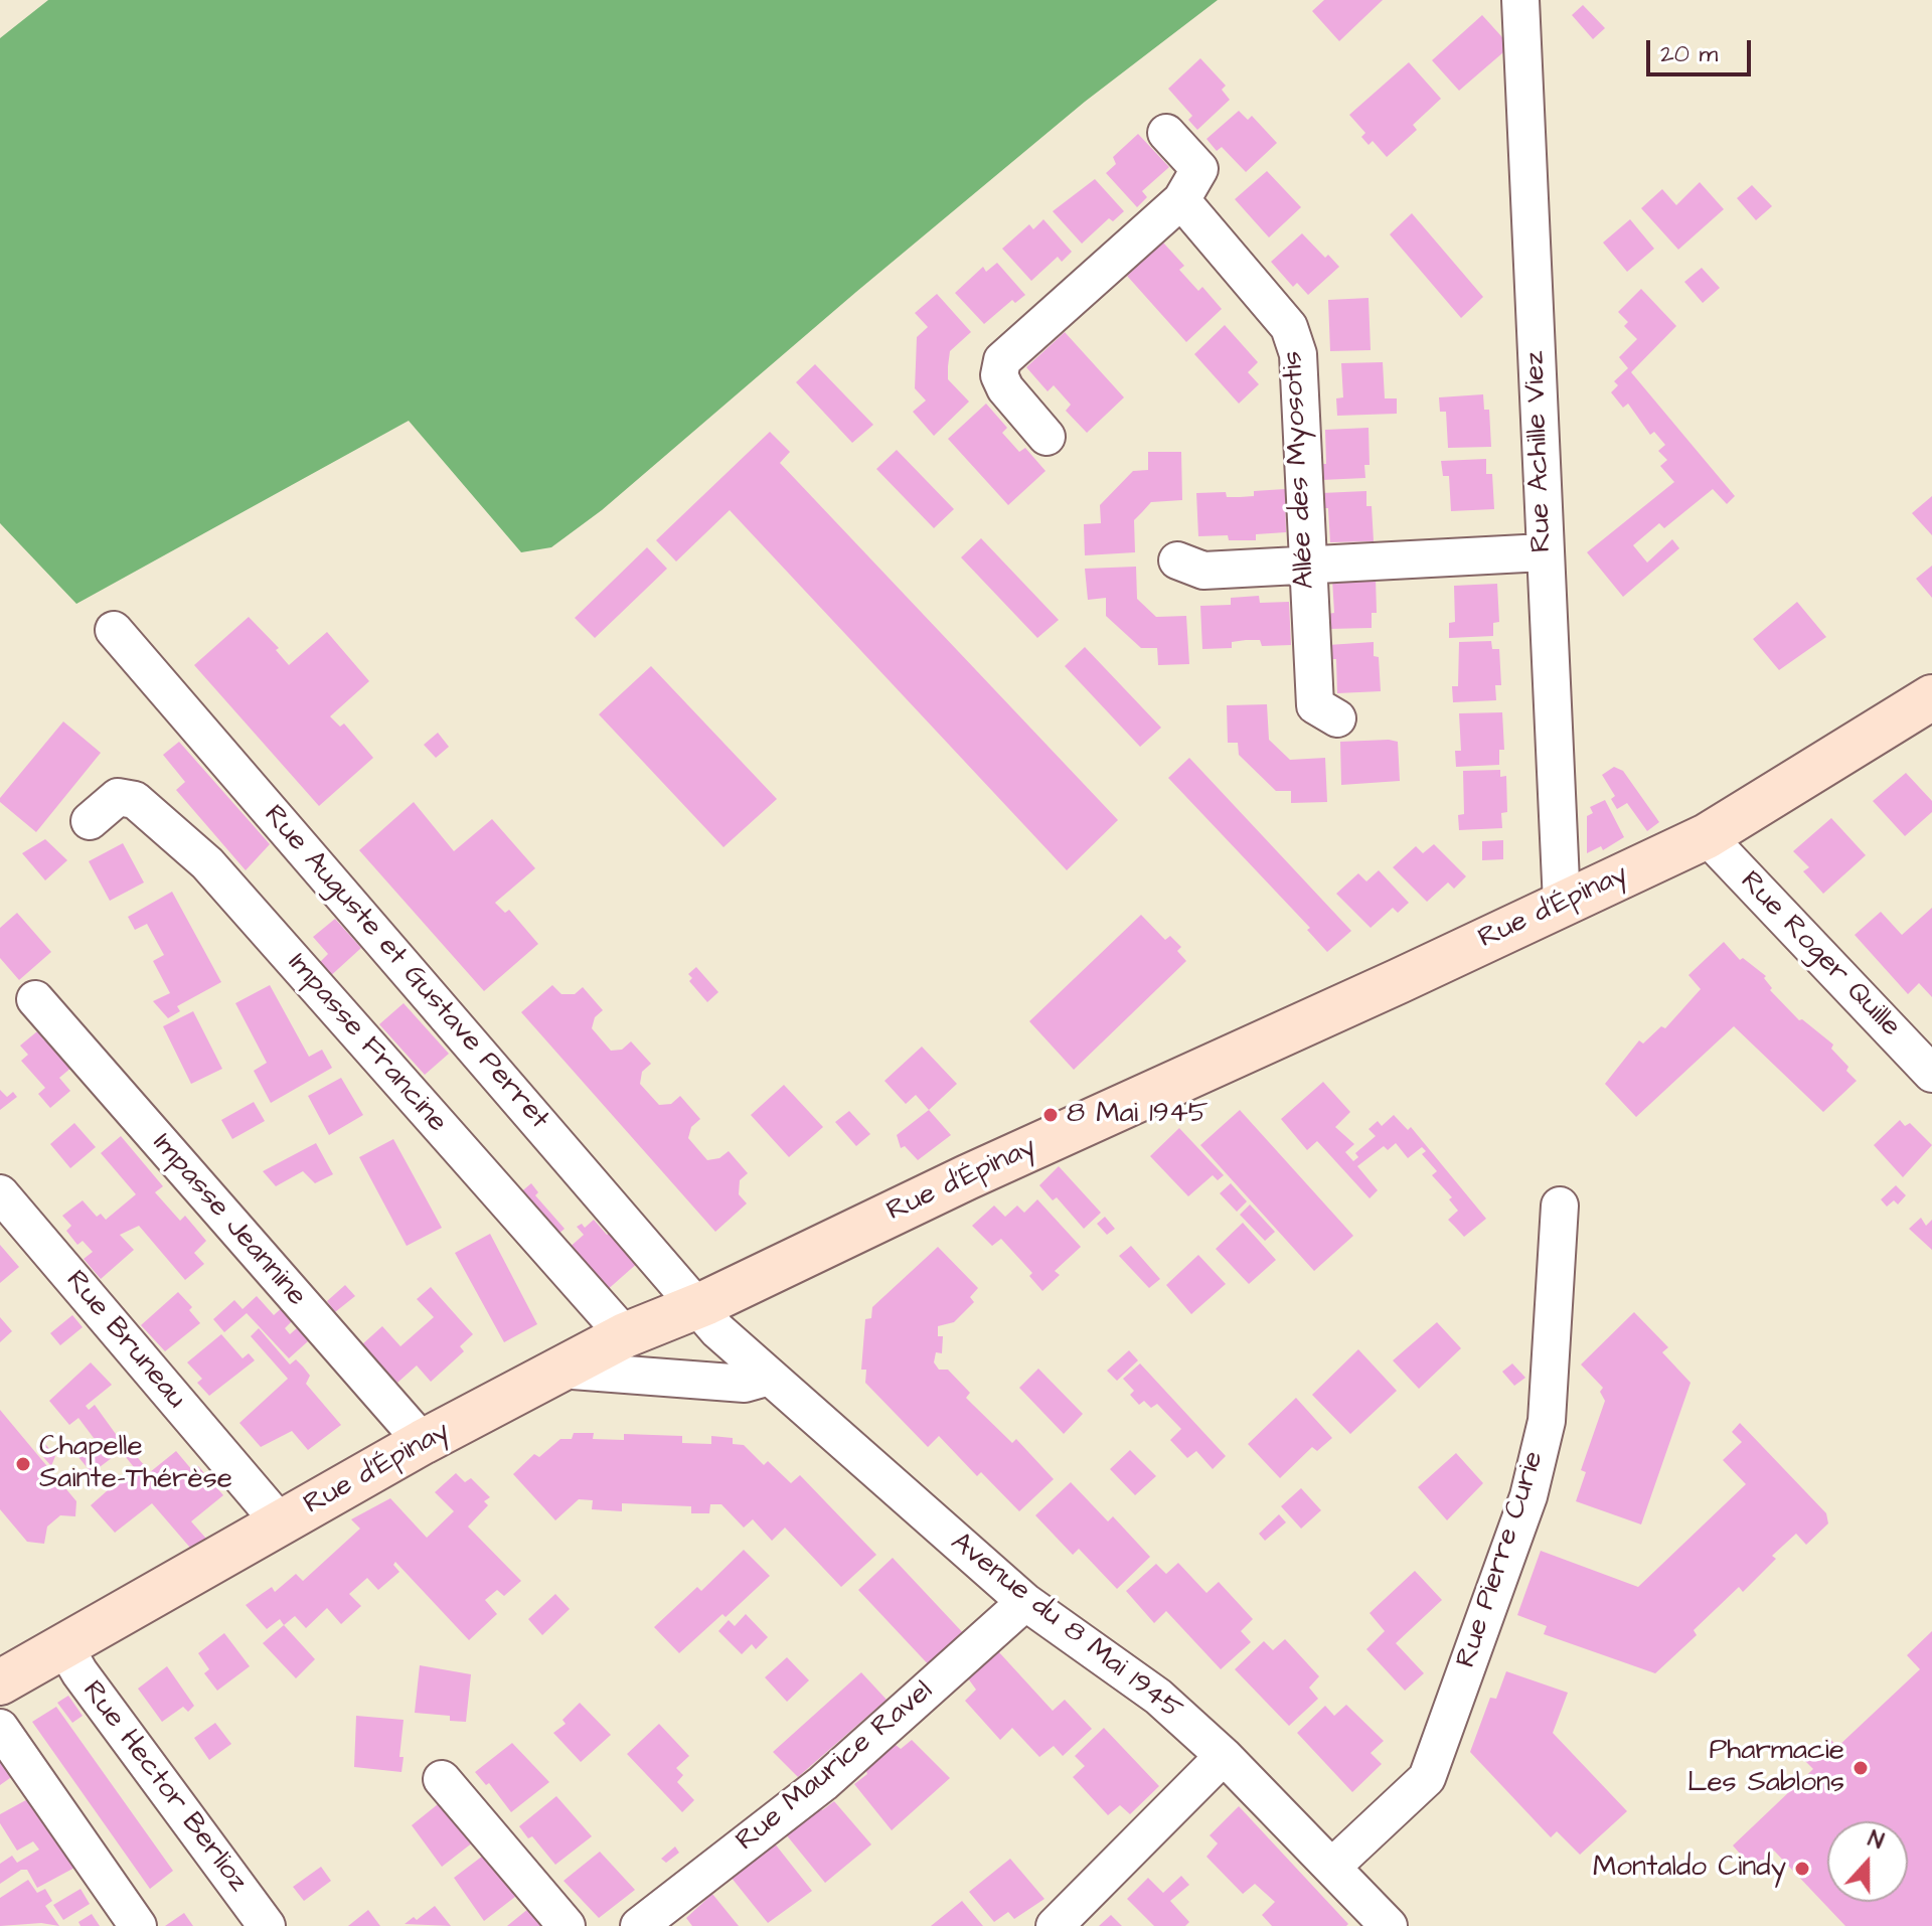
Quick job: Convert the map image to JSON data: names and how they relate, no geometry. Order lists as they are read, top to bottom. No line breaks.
{"streets":{"main road":["Rue d'Épinay"],"street":["Rue Achille Viez","Allée des Myosotis","Rue Roger Quille","Rue Auguste et Gustave Perret","Impasse Francine","Impasse Jeannine","Rue Bruneau","Rue Pierre Curie","Avenue du 8 Mai 1945","Rue Maurice Ravel","Rue Hector Berlioz"]},"crossings":[["Rue Achille Viez","Rue d'Épinay"],["Rue d'Épinay","Rue Roger Quille"],["Rue d'Épinay","Rue Auguste et Gustave Perret"],["Rue d'Épinay","Impasse Francine"],["Rue d'Épinay","Impasse Jeannine"],["Rue d'Épinay","Rue Bruneau"],["Rue d'Épinay","Avenue du 8 Mai 1945"],["Rue d'Épinay","Rue Hector Berlioz"],["Rue Auguste et Gustave Perret","Avenue du 8 Mai 1945"],["Rue Pierre Curie","Avenue du 8 Mai 1945"],["Avenue du 8 Mai 1945","Rue Maurice Ravel"]],"places":["8 Mai 1945","Chapelle Sainte-Thérèse","Pharmacie Les Sablons","Montaldo Cindy"],"scale_bar":"20 m","north":"top"}
